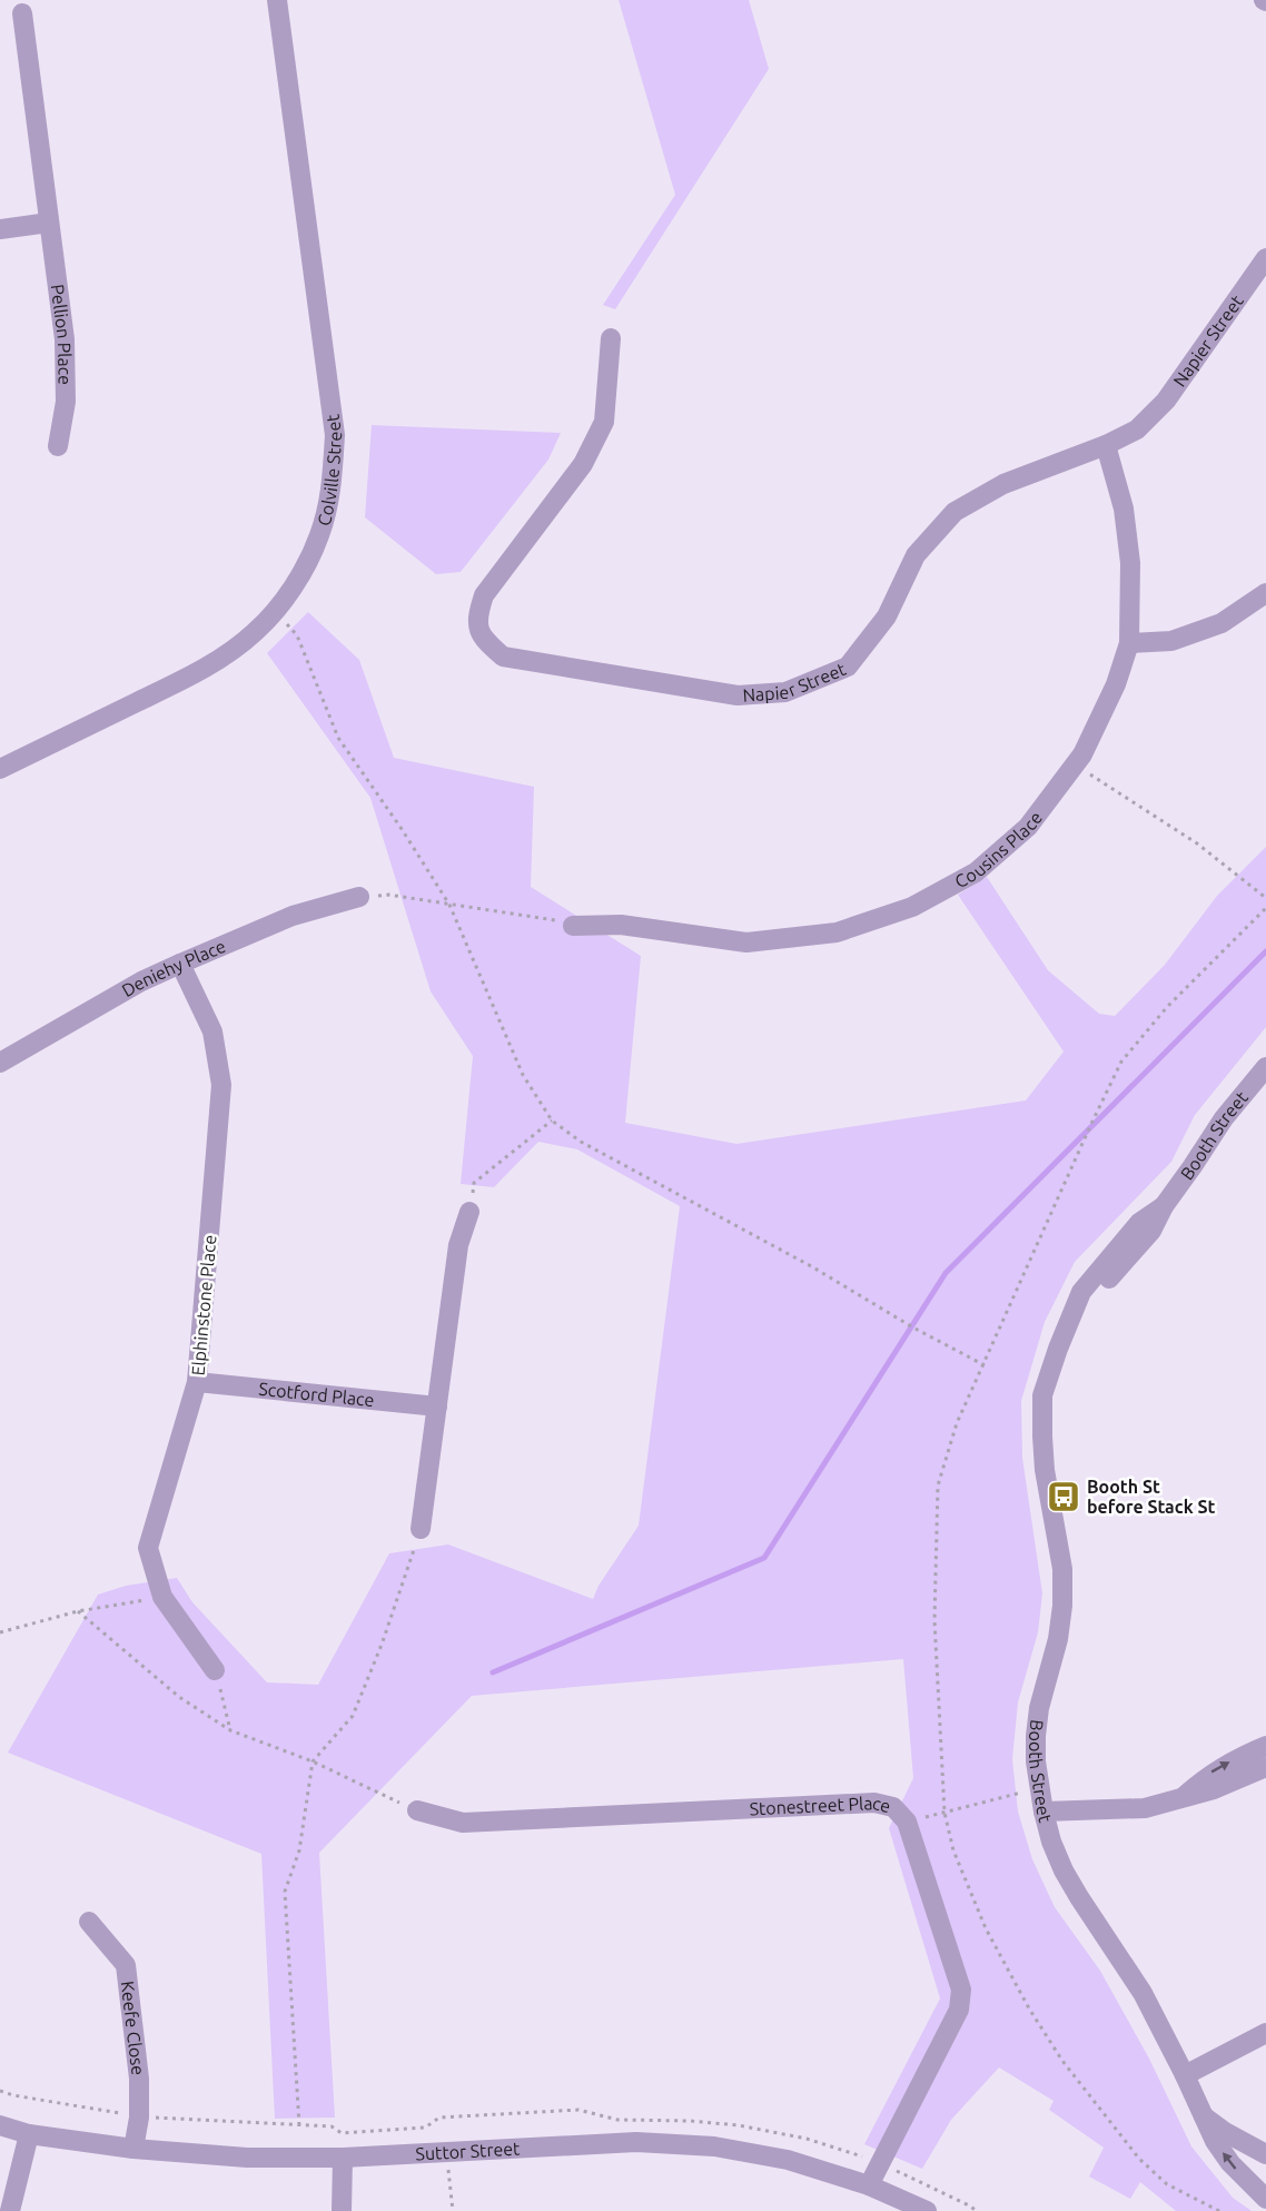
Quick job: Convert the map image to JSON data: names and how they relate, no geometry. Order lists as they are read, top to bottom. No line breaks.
{"streets":{"street":["Pellion Place","Napier Street","Colville Street","Cousins Place","Deniehy Place","Booth Street","Elphinstone Place","Scotford Place","Stonestreet Place","Keefe Close","Suttor Street"]},"crossings":[["Napier Street","Cousins Place"],["Deniehy Place","Elphinstone Place"],["Elphinstone Place","Scotford Place"],["Stonestreet Place","Suttor Street"],["Keefe Close","Suttor Street"]],"places":{"bus stop":["Booth St before Stack St"]}}
